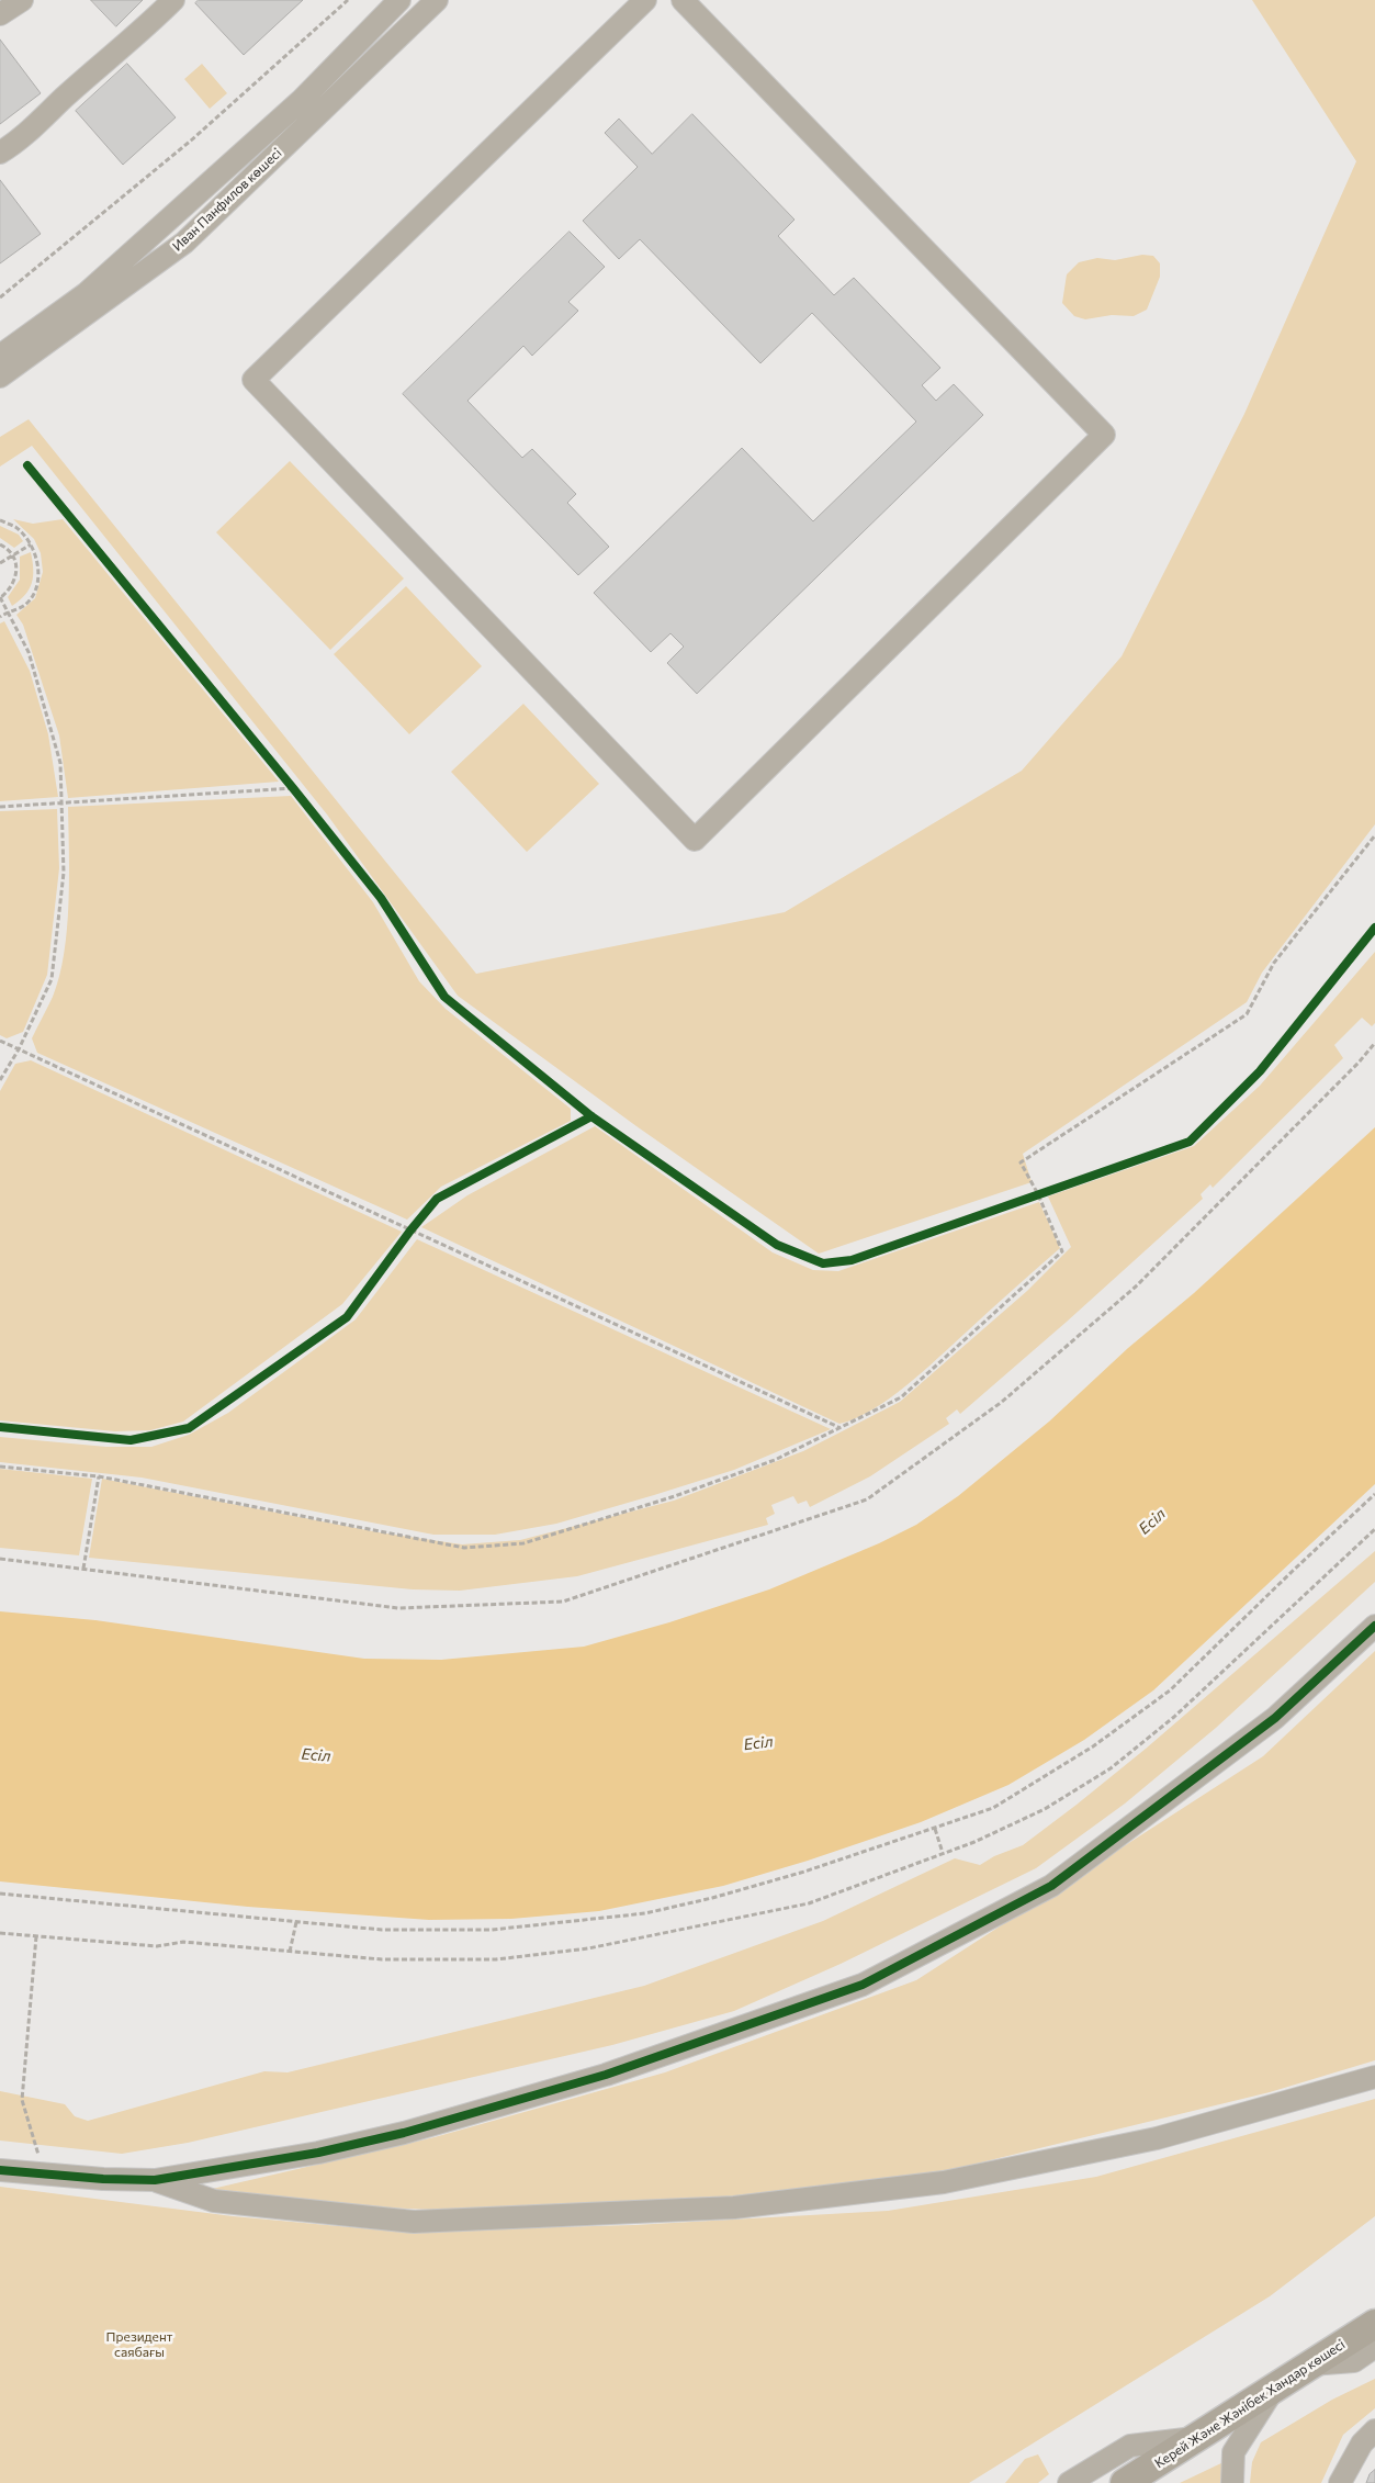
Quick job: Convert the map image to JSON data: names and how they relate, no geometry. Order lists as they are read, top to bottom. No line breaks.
{"streets":{"main road":["Керей Және Жәнібек Хандар көшесі"],"street":["Иван Панфилов көшесі"]},"water":["Есіл"],"parks":["Президент саябағы"]}
